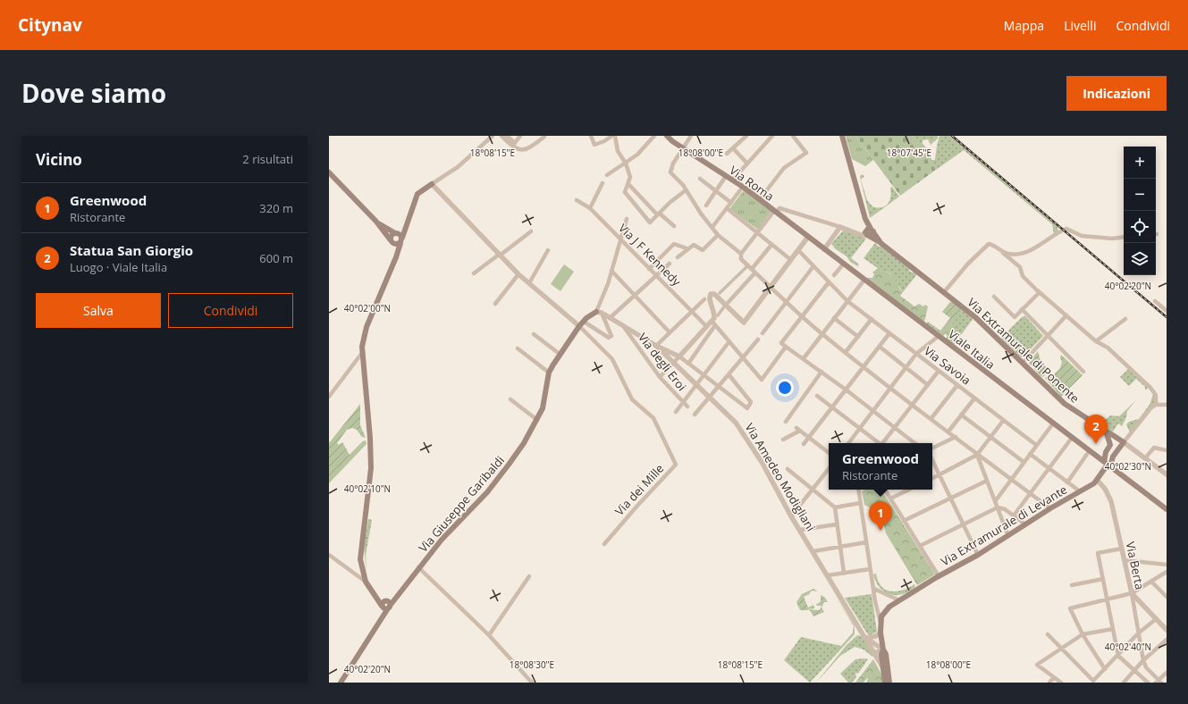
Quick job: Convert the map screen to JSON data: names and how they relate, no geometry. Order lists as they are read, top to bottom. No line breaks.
{"streets":{"main road":["Via Roma","Viale Italia","Via Extramurale di Ponente","Via Giuseppe Garibaldi","Via Extramurale di Levante"],"street":["Via J F Kennedy","Via degli Eroi","Via Savoia","Via Amedeo Modigliani","Via dei Mille","Via Berta"]},"crossings":[["Via Roma","Viale Italia"],["Viale Italia","Via Extramurale di Levante"],["Via Extramurale di Ponente","Via Extramurale di Levante"],["Via Amedeo Modigliani","Via Extramurale di Levante"],["Via dei Mille","Via Giuseppe Garibaldi"],["Via Extramurale di Levante","Via Berta"]],"page":{"header":"Citynav","nav":["Mappa","Livelli","Condividi"],"title":"Dove siamo","buttons":["Indicazioni",["Salva","Condividi"]],"heading":["Vicino","2 risultati"],"map_buttons":["+","−"],"list":[{"mark":"1","name":"Greenwood","note":"Ristorante","value":"320 m"},{"mark":"2","name":"Statua San Giorgio","note":"Luogo · Viale Italia","value":"600 m"}],"pins":["2","1"],"popup":["Greenwood","Ristorante"]},"coordinates":["18°08'15\"E","18°08'00\"E","18°07'45\"E","40°02'20\"N","40°02'00\"N","40°02'30\"N","40°02'10\"N","40°02'40\"N","18°08'30\"E"]}
